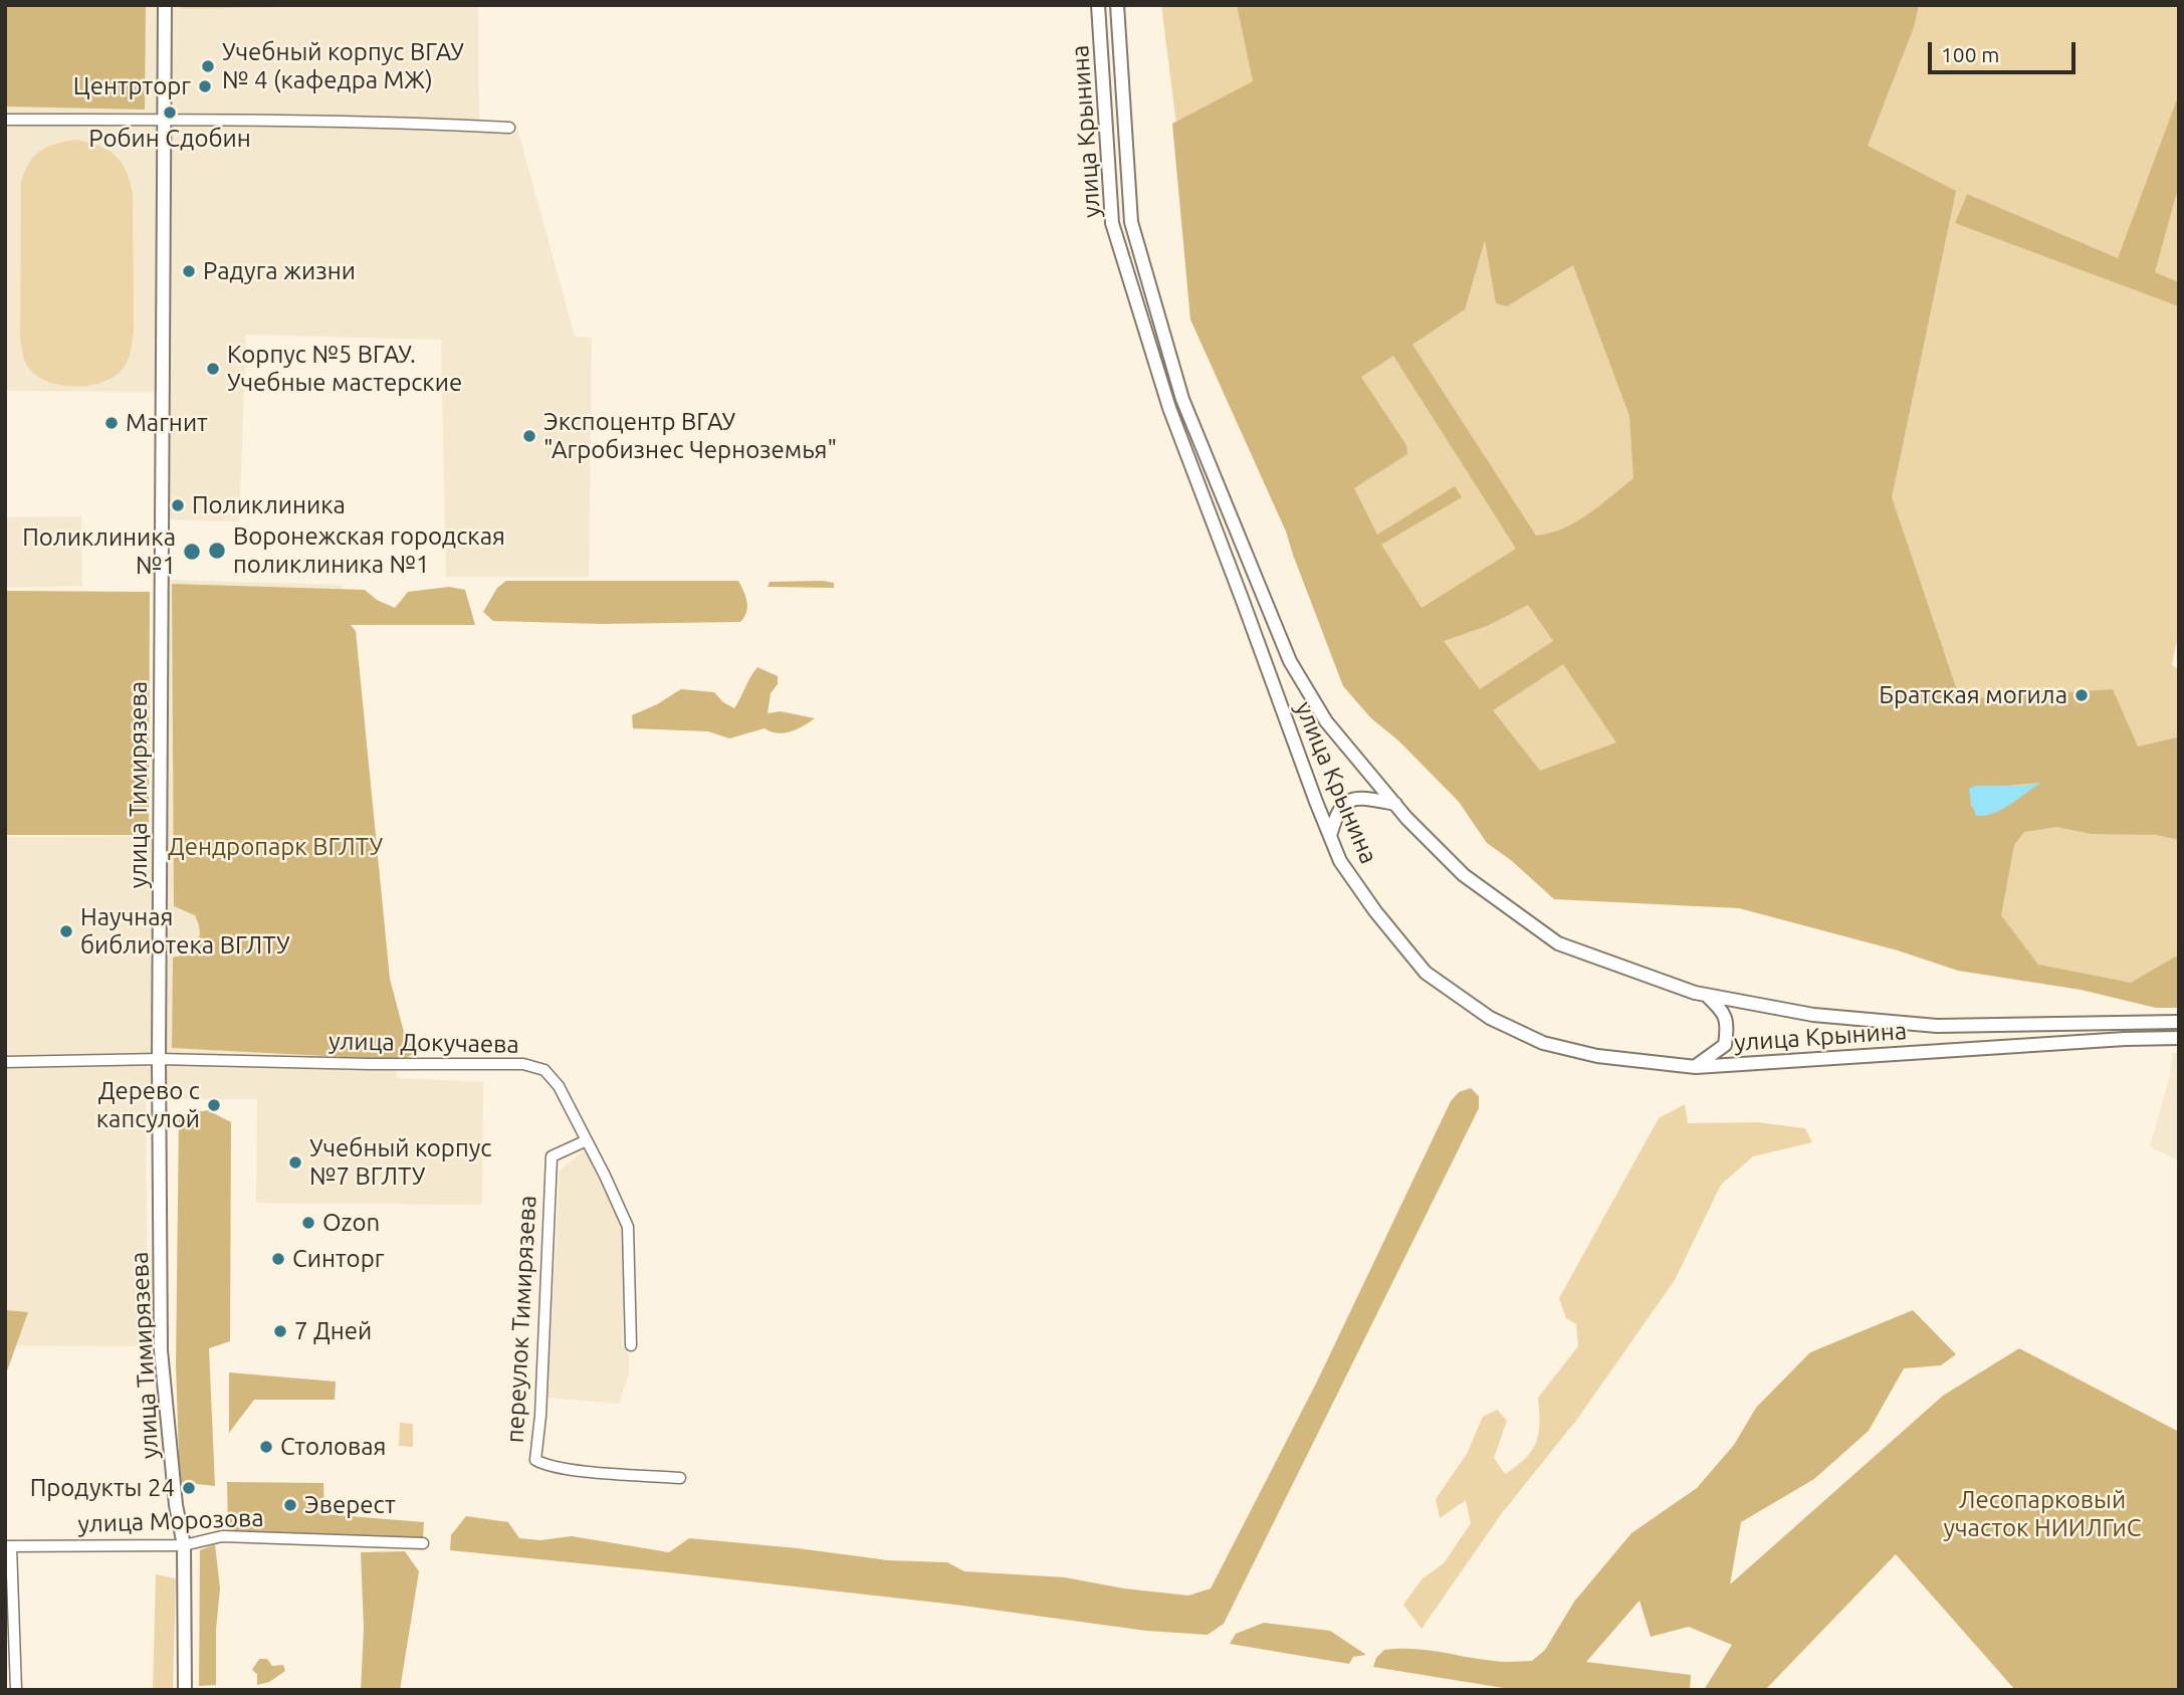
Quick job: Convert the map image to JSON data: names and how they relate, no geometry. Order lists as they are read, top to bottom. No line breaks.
{"streets":{"main road":["улица Крынина","улица Тимирязева"],"street":["улица Докучаева","переулок Тимирязева","улица Морозова"]},"crossings":[["улица Тимирязева","улица Докучаева"],["улица Тимирязева","улица Морозова"],["улица Докучаева","переулок Тимирязева"]],"parks":["Дендропарк ВГЛТУ","Лесопарковый участок НИИЛГиС"],"places":["Учебный корпус ВГАУ № 4 (кафедра МЖ)","Центрторг","Робин Сдобин","Радуга жизни","Корпус №5 ВГАУ. Учебные мастерские","Магнит","Экспоцентр ВГАУ \"Агробизнес Черноземья\"","Поликлиника","Воронежская городская поликлиника №1","Поликлиника №1","Братская могила","Научная библиотека ВГЛТУ","Дерево с капсулой","Учебный корпус №7 ВГЛТУ","Ozon","Синторг","7 Дней","Столовая","Продукты 24","Эверест"],"scale_bar":"100 m"}
